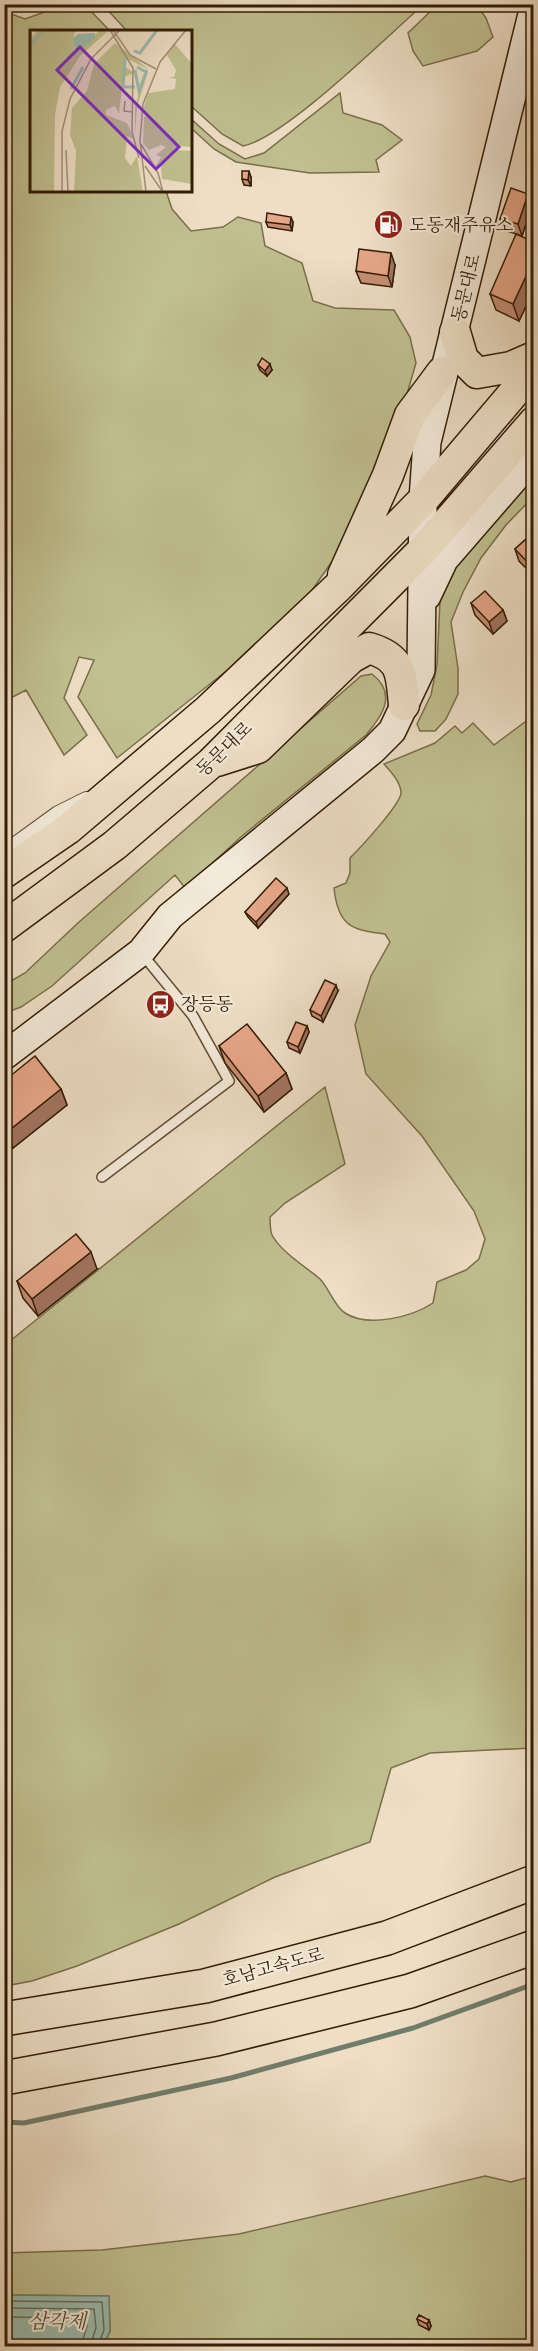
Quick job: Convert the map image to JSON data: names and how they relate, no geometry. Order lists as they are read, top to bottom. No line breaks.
{"streets":{"highway":["호남고속도로"],"main road":["동문대로"]},"water":["삼각제"],"places":{"fuel station":["도동재주유소"],"bus stop":["장등동"]}}
